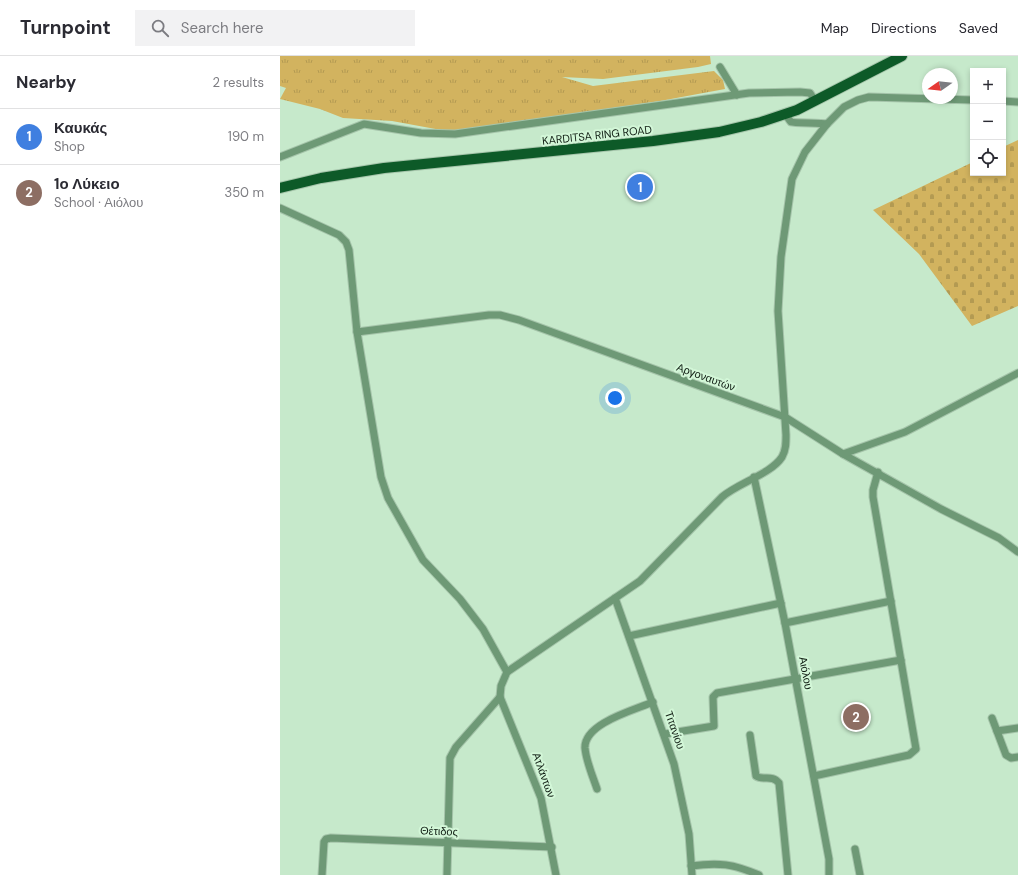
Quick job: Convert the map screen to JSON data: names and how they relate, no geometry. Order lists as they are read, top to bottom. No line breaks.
{"streets":{"main road":["KARDITSA RING ROAD"],"street":["Αργοναυτών","Αιόλου","Τιτανίου","Ατλάντων","Θέτιδος"]},"crossings":[["Ατλάντων","Θέτιδος"]],"north":"left","page":{"header":"Turnpoint","search":"Search here","nav":["Map","Directions","Saved"],"heading":["Nearby","2 results"],"map_buttons":["+","−"],"list":[{"mark":"1","name":"Καυκάς","note":"Shop","value":"190 m"},{"mark":"2","name":"1ο Λύκειο","note":"School · Αιόλου","value":"350 m"}],"pins":["1","2"]}}
